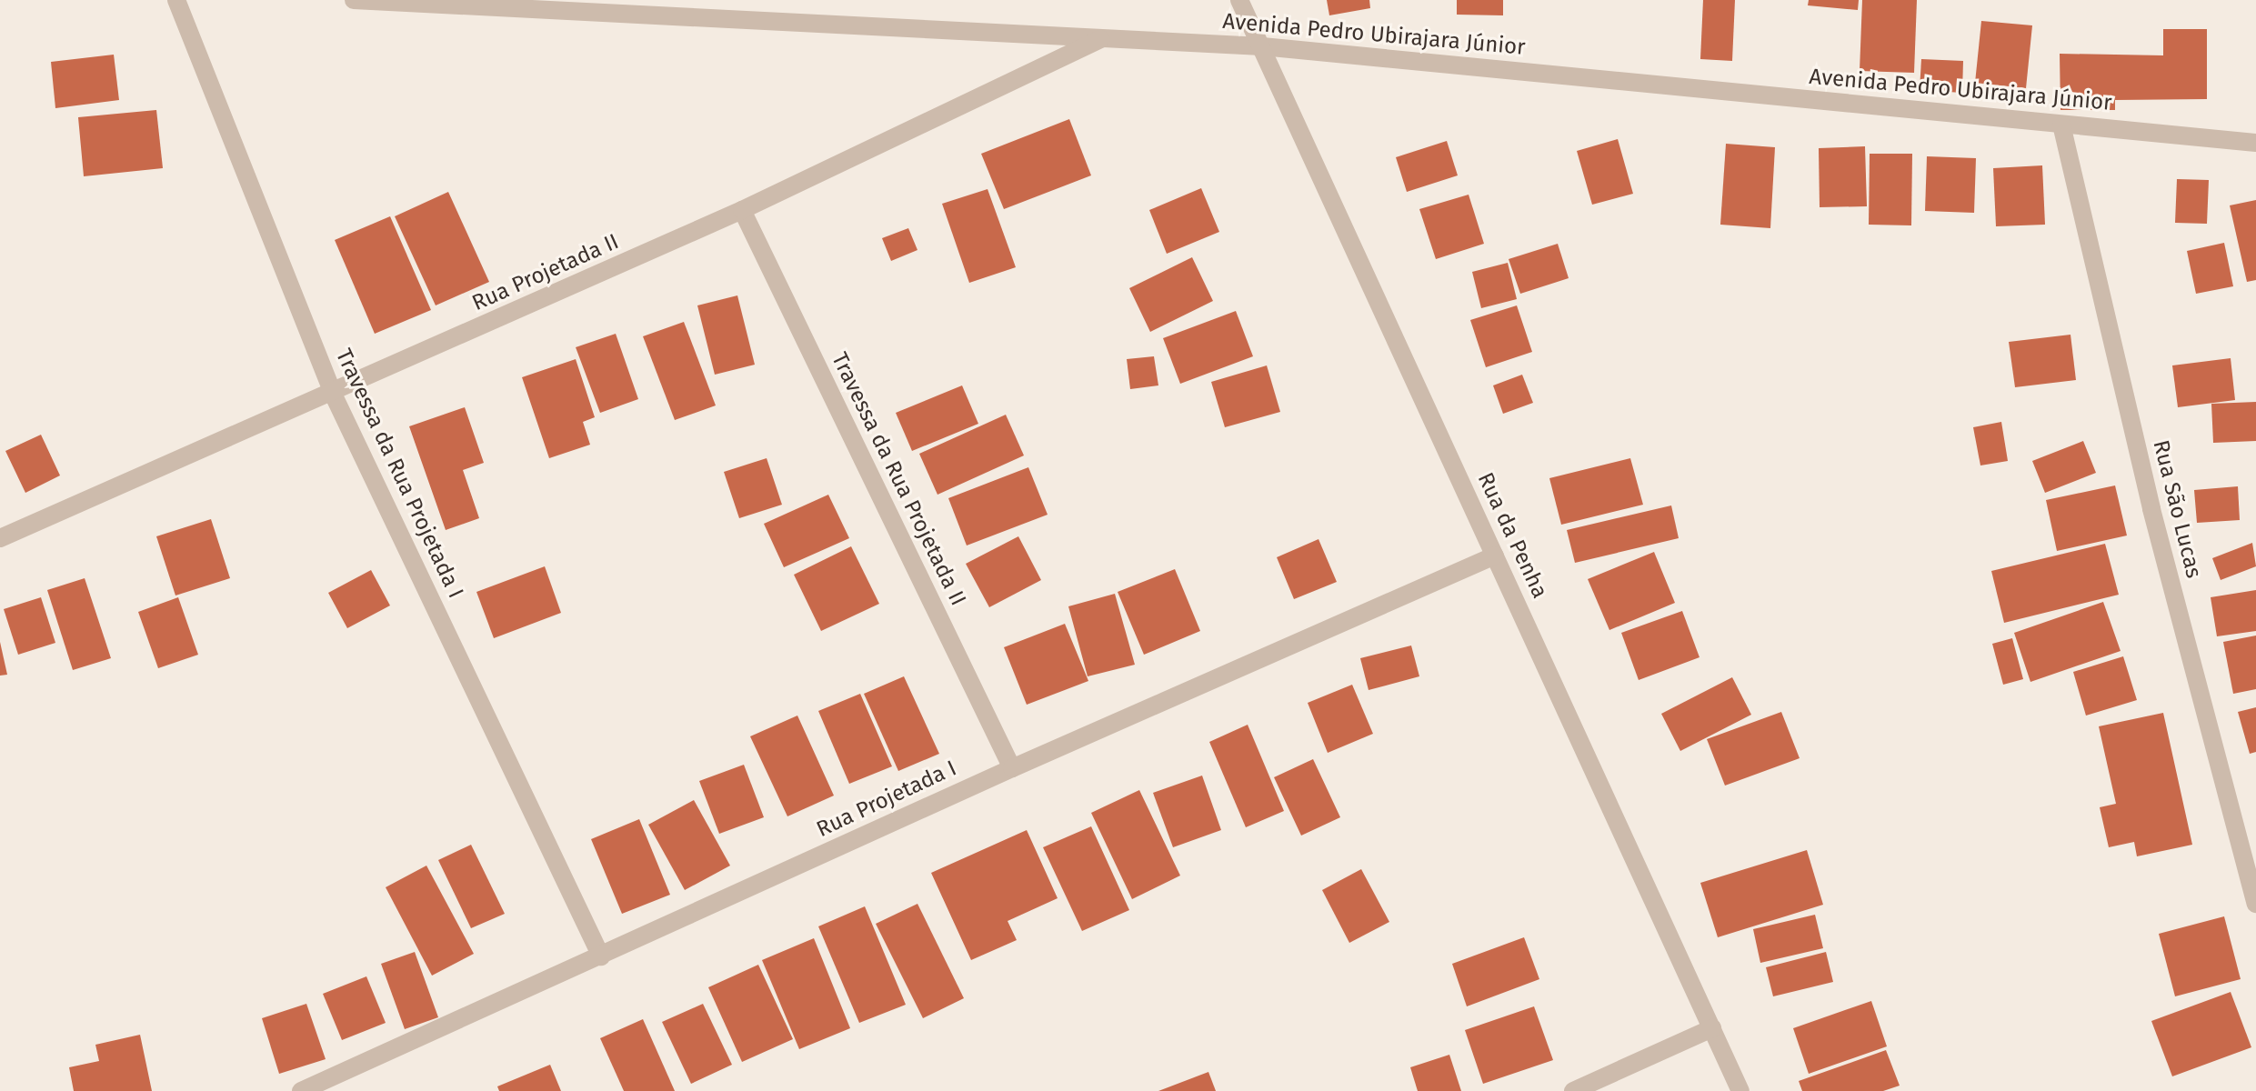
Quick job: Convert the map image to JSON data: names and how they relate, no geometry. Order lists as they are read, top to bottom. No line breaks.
{"streets":{"street":["Avenida Pedro Ubirajara Júnior","Rua Projetada II","Travessa da Rua Projetada I","Travessa da Rua Projetada II","Rua São Lucas","Rua da Penha","Rua Projetada I"]},"crossings":[["Avenida Pedro Ubirajara Júnior","Rua Projetada II"],["Avenida Pedro Ubirajara Júnior","Rua São Lucas"],["Avenida Pedro Ubirajara Júnior","Rua da Penha"],["Rua Projetada II","Travessa da Rua Projetada I"],["Rua Projetada II","Travessa da Rua Projetada II"],["Travessa da Rua Projetada I","Rua Projetada I"],["Travessa da Rua Projetada II","Rua Projetada I"],["Rua da Penha","Rua Projetada I"]]}
